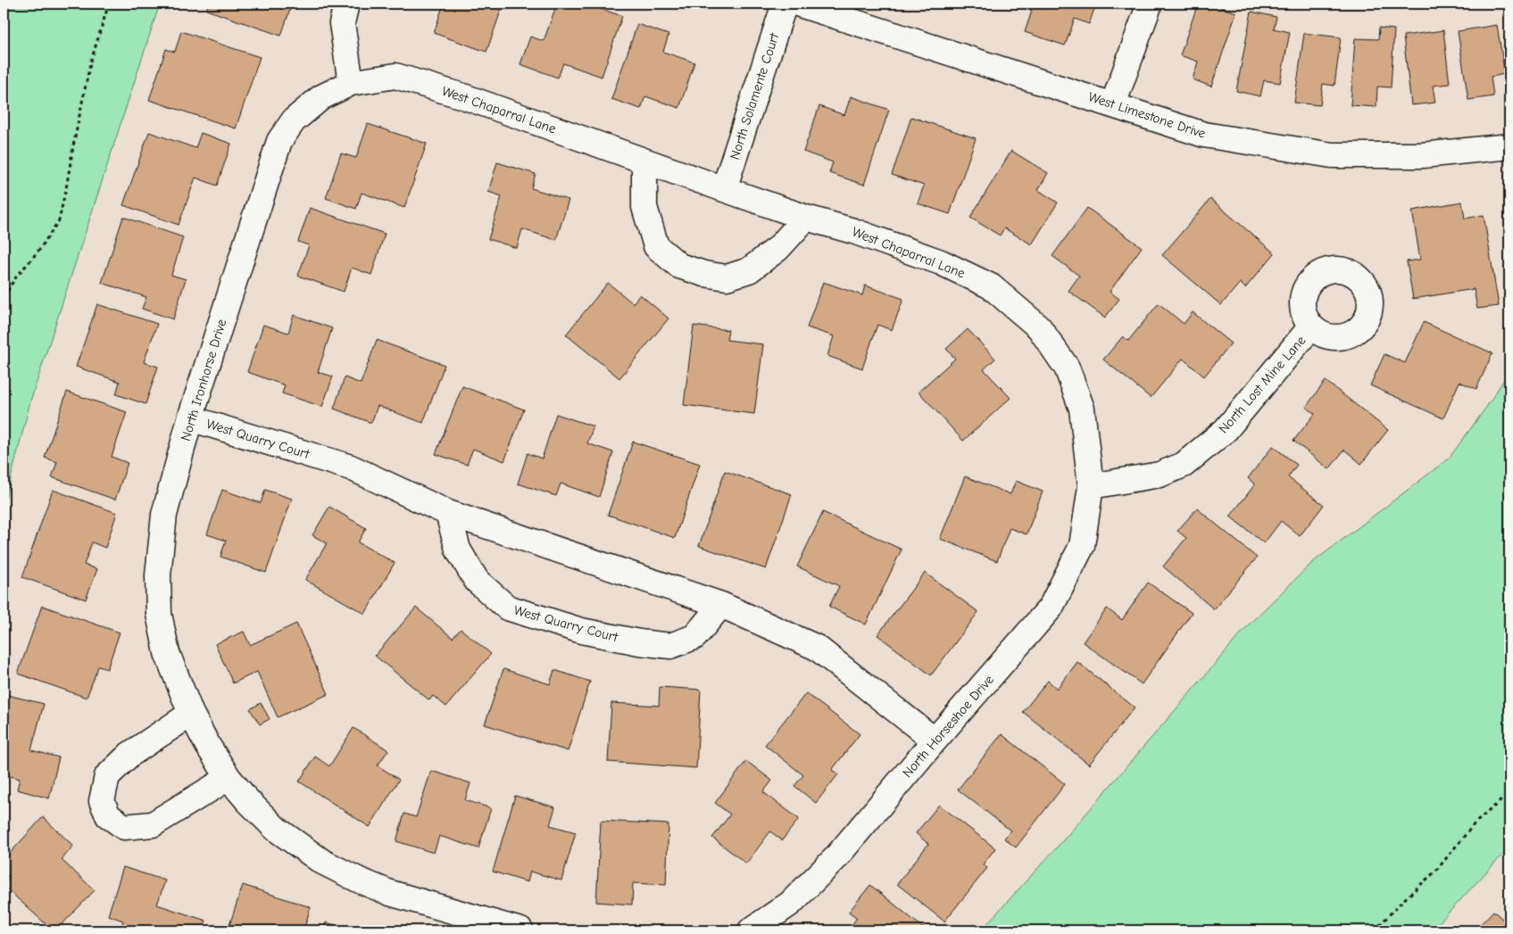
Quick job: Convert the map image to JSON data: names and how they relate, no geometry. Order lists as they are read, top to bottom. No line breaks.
{"streets":{"street":["North Solamente Court","West Chaparral Lane","West Limestone Drive","North Ironhorse Drive","North Lost Mine Lane","West Quarry Court","North Horseshoe Drive"]},"crossings":[["North Solamente Court","West Chaparral Lane"],["West Chaparral Lane","North Ironhorse Drive"],["West Chaparral Lane","North Lost Mine Lane"],["West Chaparral Lane","North Horseshoe Drive"],["North Ironhorse Drive","West Quarry Court"],["North Lost Mine Lane","North Horseshoe Drive"],["West Quarry Court","North Horseshoe Drive"]]}
